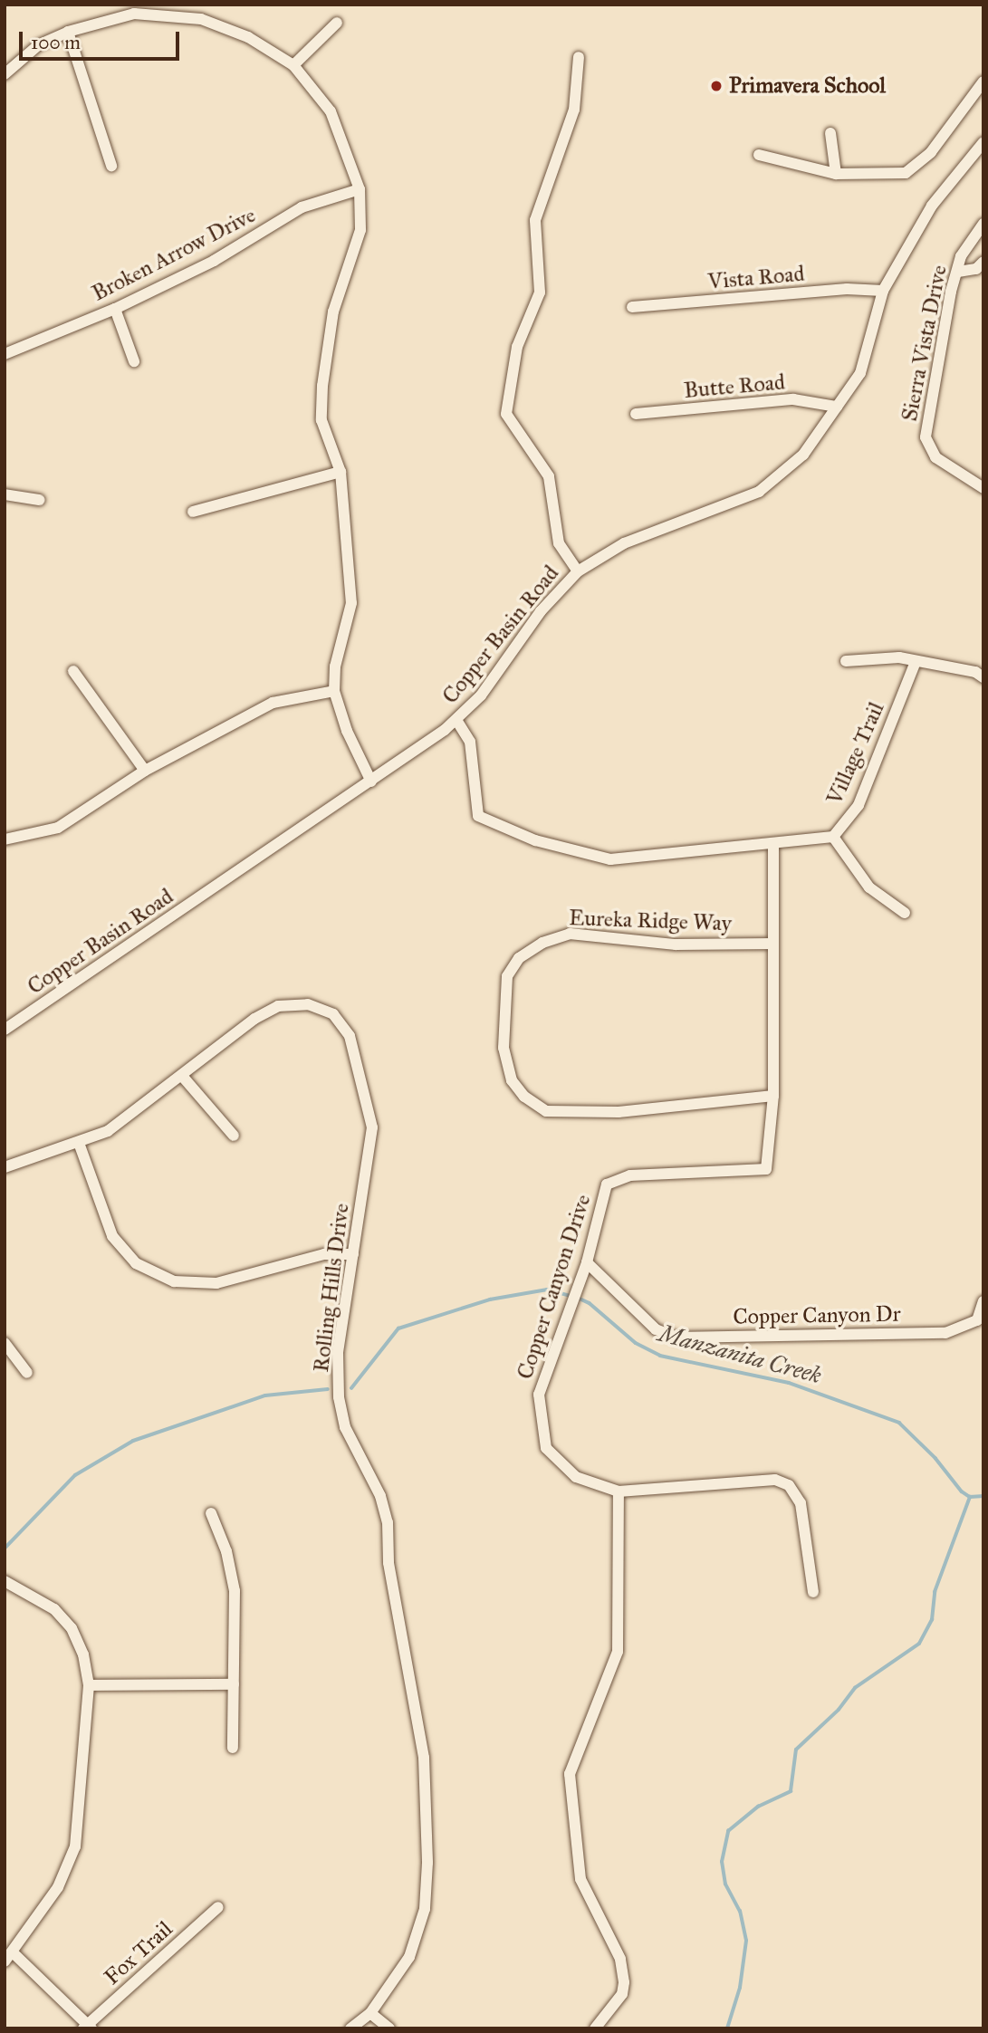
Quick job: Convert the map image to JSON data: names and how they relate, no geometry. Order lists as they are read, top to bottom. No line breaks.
{"streets":{"street":["Broken Arrow Drive","Vista Road","Sierra Vista Drive","Butte Road","Copper Basin Road","Village Trail","Eureka Ridge Way","Copper Canyon Drive","Rolling Hills Drive","Copper Canyon Dr","Fox Trail"]},"crossings":[["Vista Road","Copper Basin Road"],["Butte Road","Copper Basin Road"],["Village Trail","Copper Canyon Drive"],["Eureka Ridge Way","Copper Canyon Drive"],["Copper Canyon Drive","Copper Canyon Dr"]],"water":["Manzanita Creek"],"places":["Primavera School"],"scale_bar":"100 m"}
